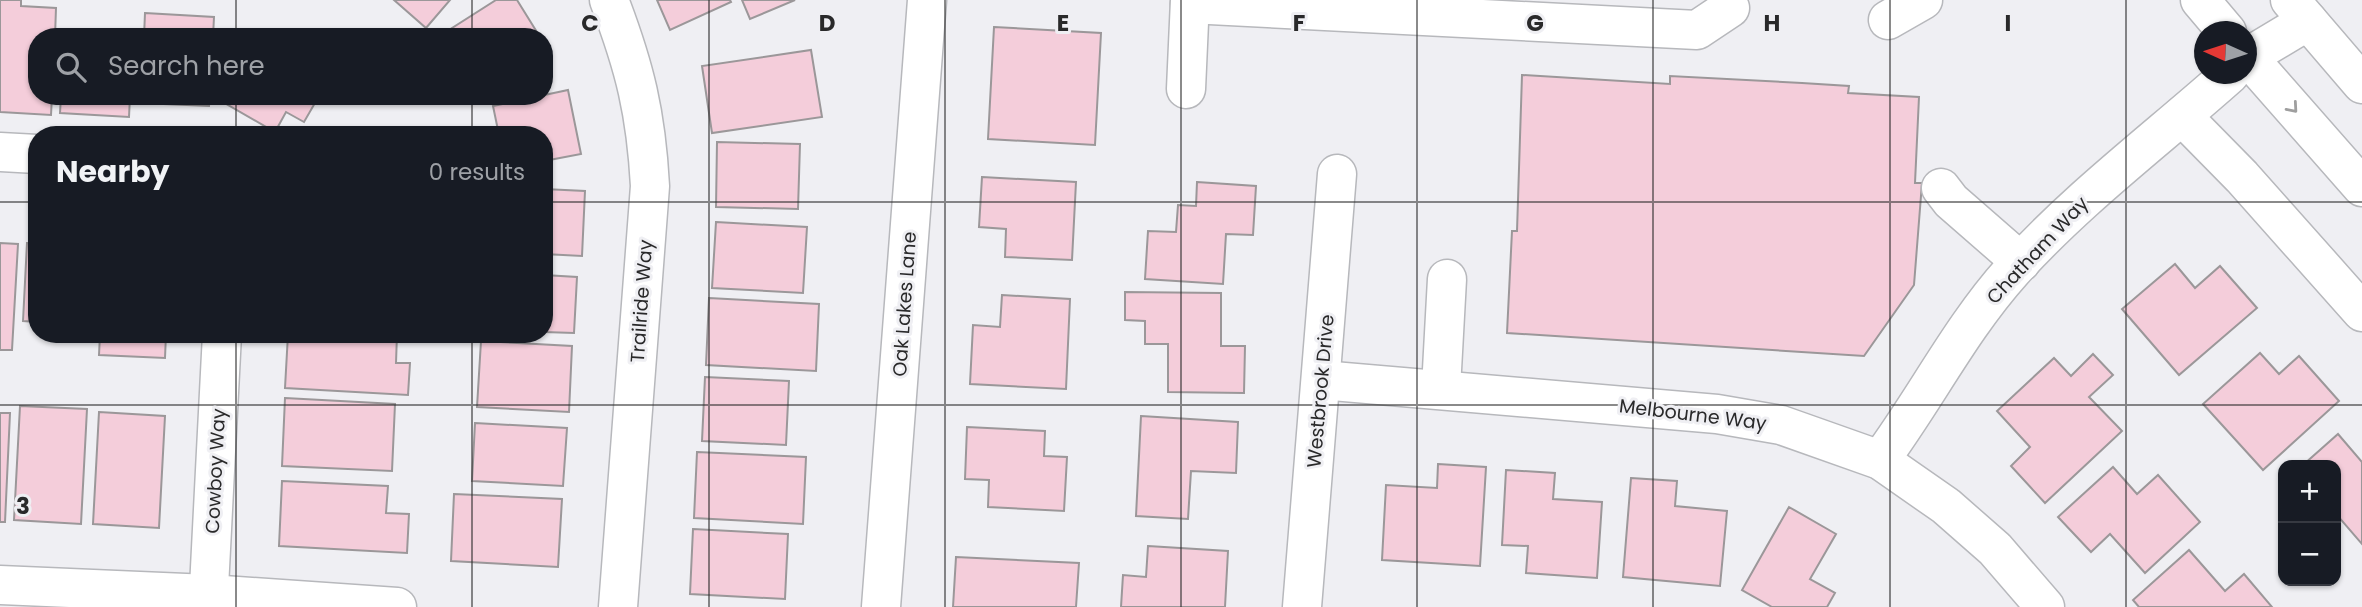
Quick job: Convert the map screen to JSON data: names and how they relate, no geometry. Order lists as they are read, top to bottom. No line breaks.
{"streets":{"street":["Chatham Way","Trailride Way","Oak Lakes Lane","Westbrook Drive","Melbourne Way","Cowboy Way"]},"crossings":[["Chatham Way","Melbourne Way"],["Westbrook Drive","Melbourne Way"]],"north":"left","page":{"search":"Search here","heading":["Nearby","0 results"],"map_buttons":["+","−"]},"grid":{"columns":["C","D","E","F","G","H","I"],"rows":["3"]}}
